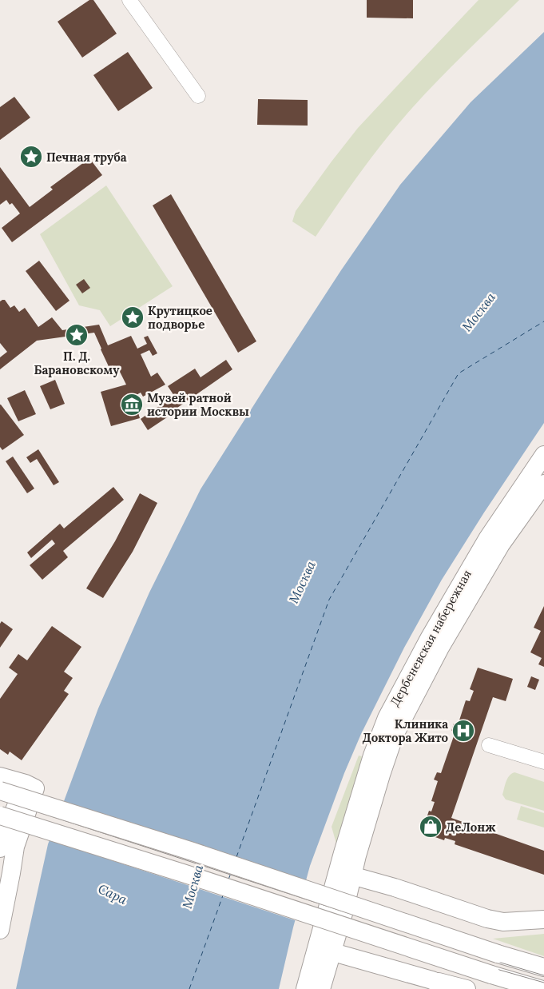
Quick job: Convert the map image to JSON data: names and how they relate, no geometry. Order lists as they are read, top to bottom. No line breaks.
{"streets":{"main road":["Дербеневская набережная"]},"water":["Москва","Сара"],"places":{"place":["Печная труба","Крутицкое подворье","П. Д. Барановскому"],"museum":["Музей ратной истории Москвы"],"hospital":["Клиника Доктора Жито"],"shop":["ДеЛонж"]}}
